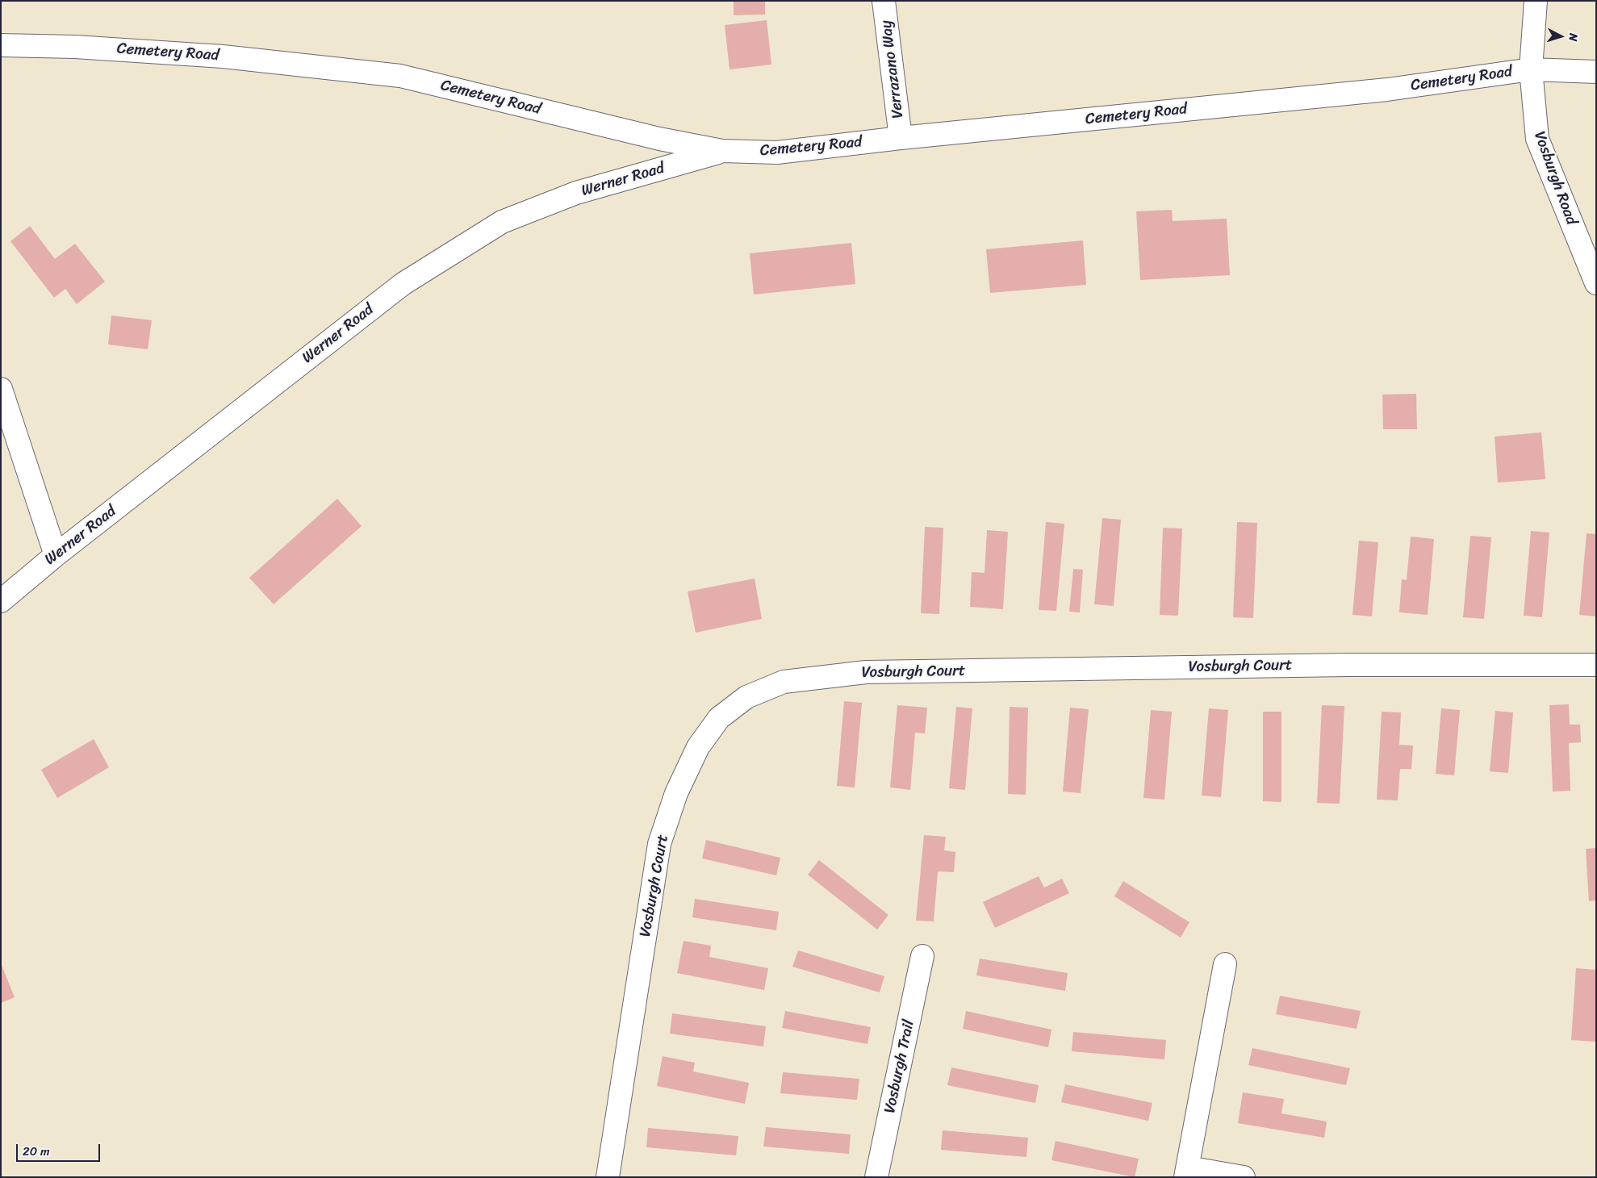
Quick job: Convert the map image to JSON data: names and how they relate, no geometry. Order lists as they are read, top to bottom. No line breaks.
{"streets":{"street":["Cemetery Road","Verrazano Way","Vosburgh Road","Werner Road","Vosburgh Court","Vosburgh Trail"]},"crossings":[["Cemetery Road","Verrazano Way"],["Cemetery Road","Vosburgh Road"],["Cemetery Road","Werner Road"]],"scale_bar":"20 m","north":"right"}
